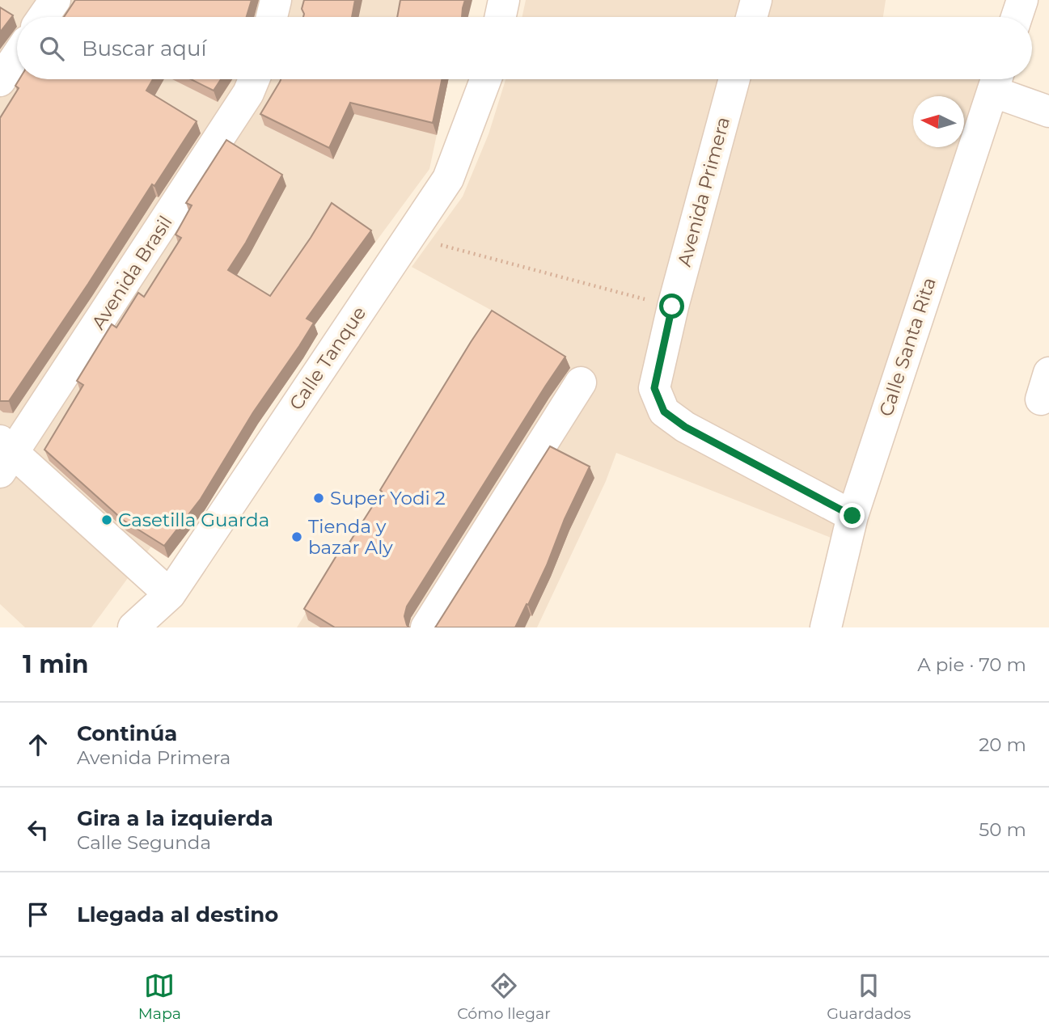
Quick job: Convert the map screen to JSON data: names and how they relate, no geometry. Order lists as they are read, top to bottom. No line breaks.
{"streets":{"street":["Avenida Primera","Avenida Brasil","Calle Santa Rita","Calle Tanque"]},"crossings":[["Avenida Primera","Calle Santa Rita"]],"places":["Super Yodi 2","Casetilla Guarda","Tienda y bazar Aly"],"north":"left","page":{"search":"Buscar aquí","heading":["1 min","A pie · 70 m"],"list":[["Continúa","Avenida Primera","20 m"],["Gira a la izquierda","Calle Segunda","50 m"],"Llegada al destino"],"nav":["Mapa","Cómo llegar","Guardados"]}}
